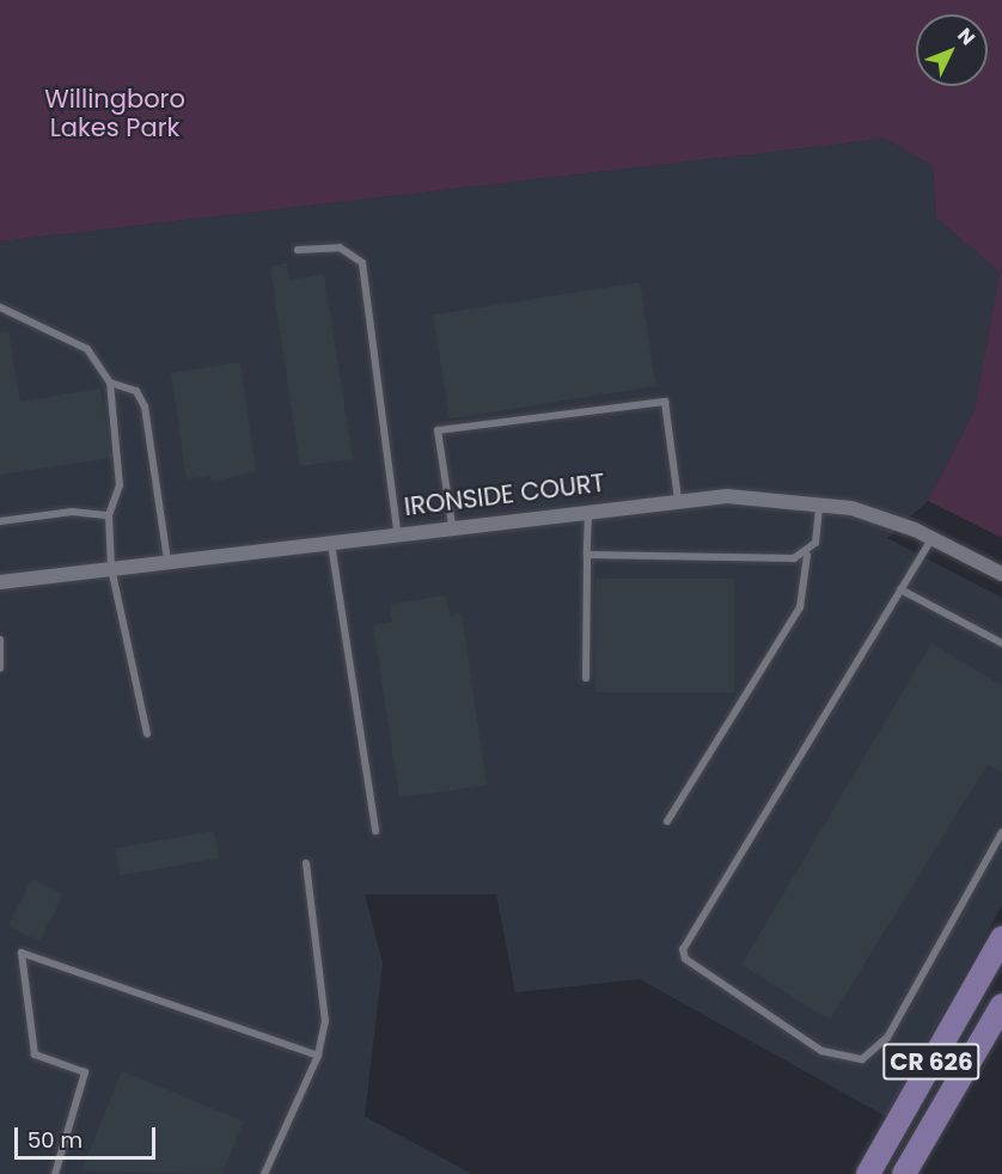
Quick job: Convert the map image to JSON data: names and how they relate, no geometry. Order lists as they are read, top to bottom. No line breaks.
{"streets":{"main road":["CR 626"],"street":["IRONSIDE COURT"]},"parks":["Willingboro Lakes Park"],"scale_bar":"50 m","north":"top right"}
